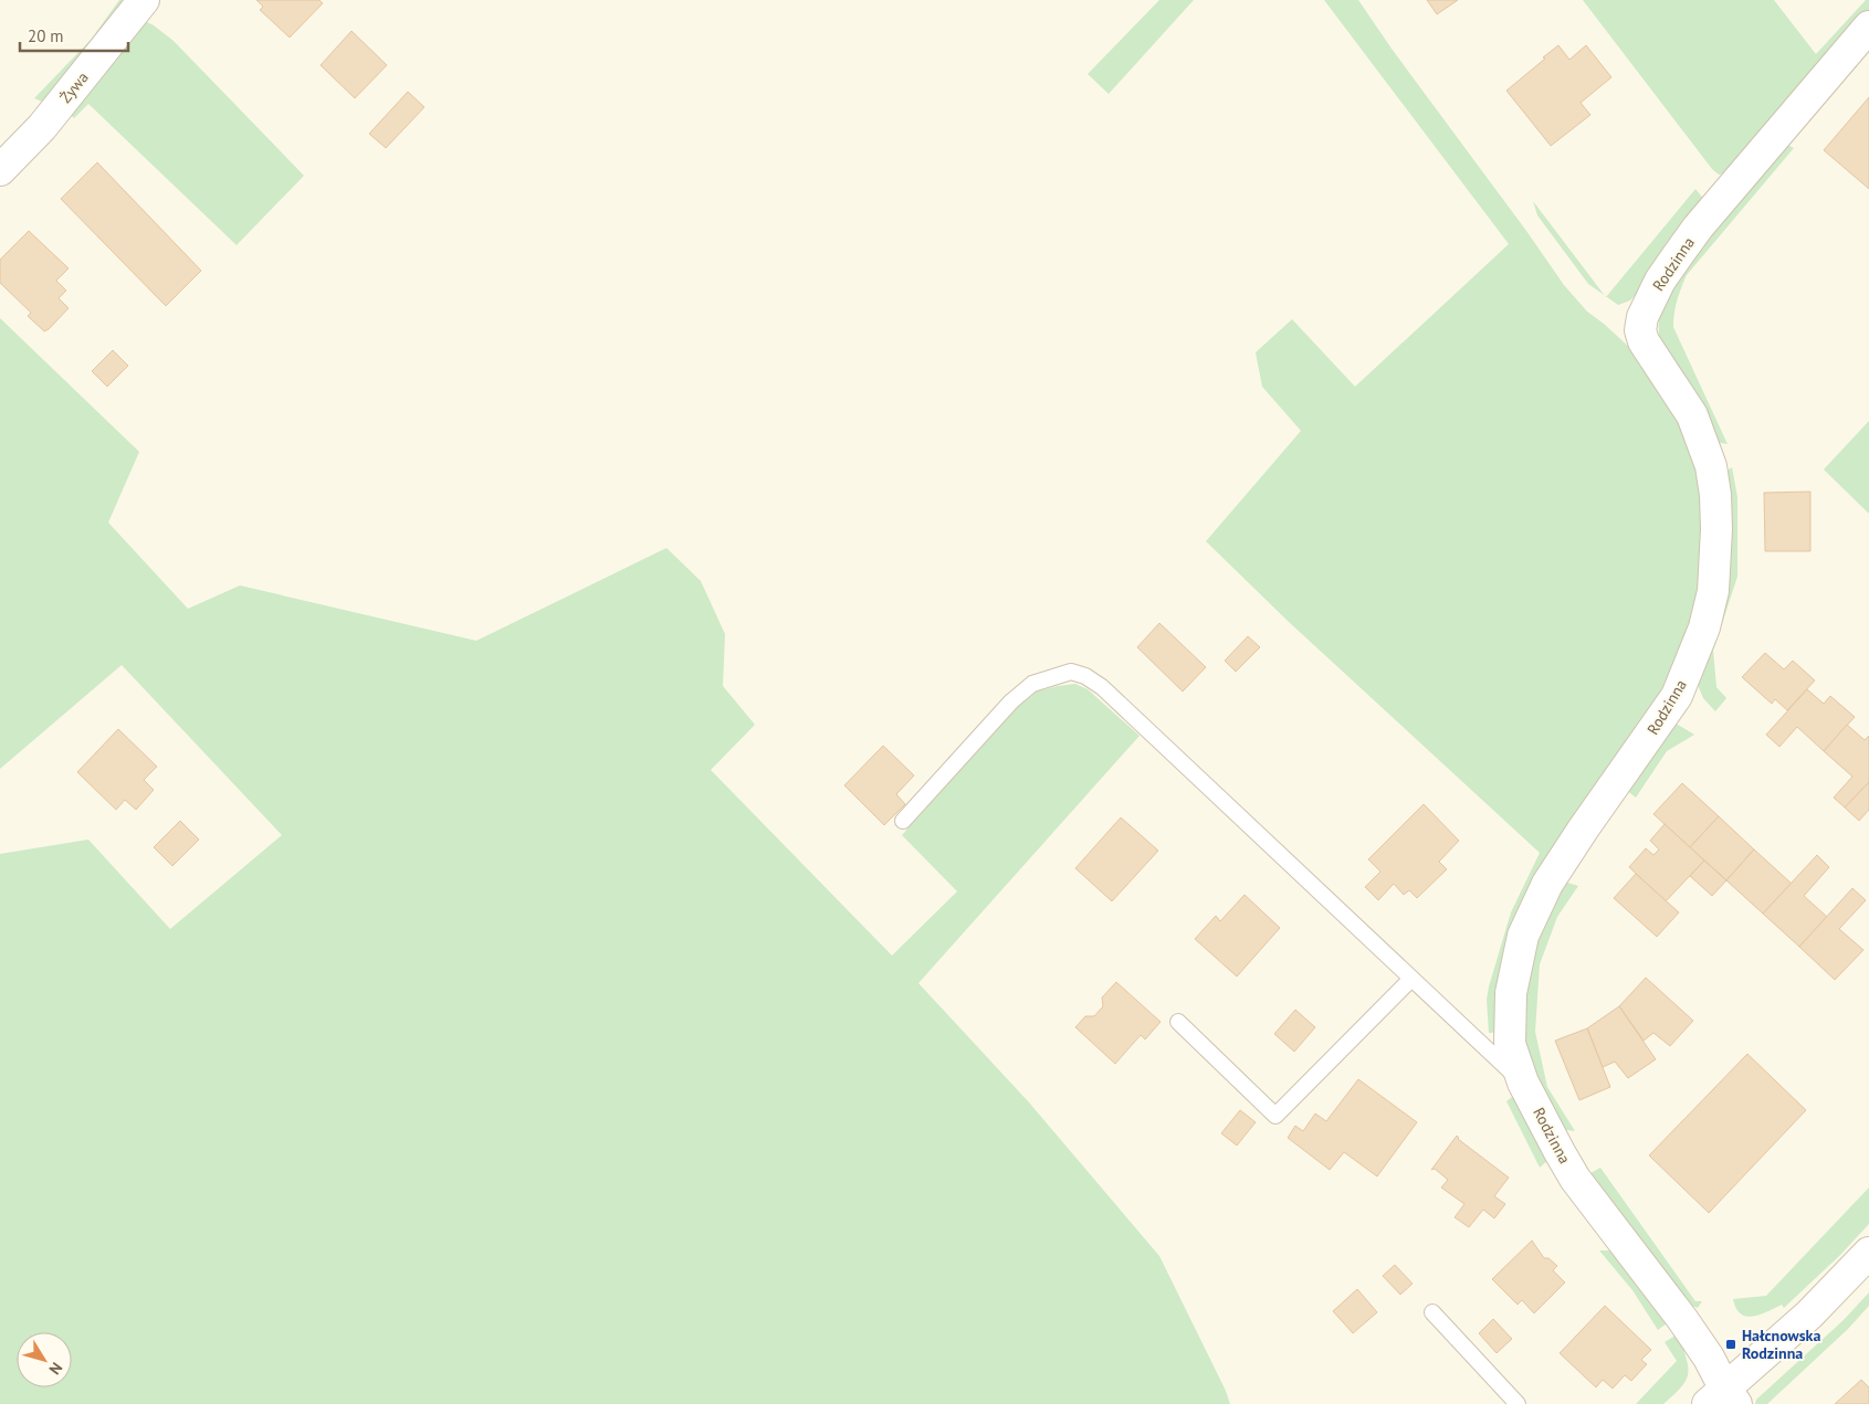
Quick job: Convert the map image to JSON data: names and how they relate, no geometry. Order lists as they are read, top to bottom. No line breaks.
{"streets":{"street":["Żywa","Rodzinna"]},"places":{"transit":["Hałcnowska Rodzinna"]},"scale_bar":"20 m","north":"bottom right"}
